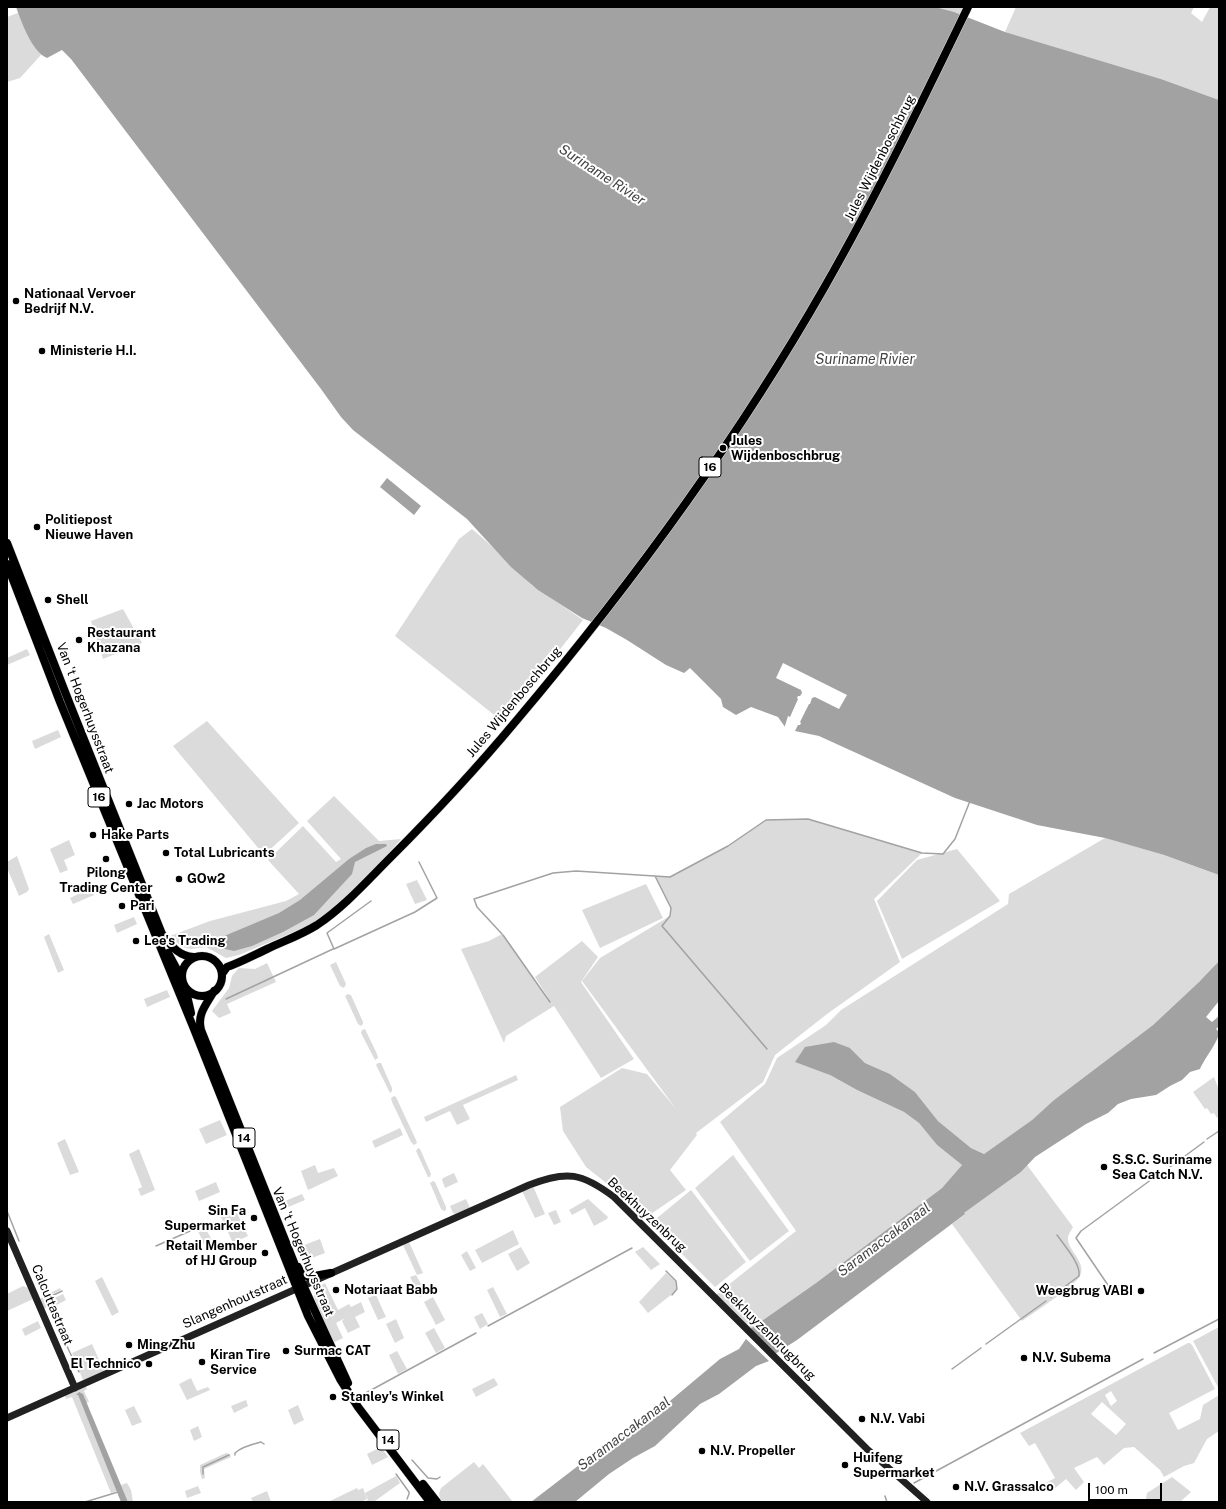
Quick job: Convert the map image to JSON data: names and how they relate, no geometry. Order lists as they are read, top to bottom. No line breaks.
{"streets":{"main road":["Jules Wijdenboschbrug","16","Van 't Hogerhuysstraat","14"],"street":["Beekhuyzenbrug","Slangenhoutstraat","Calcuttastraat","Beekhuyzenbrugbrug"]},"crossings":[["Jules Wijdenboschbrug","16"],["Jules Wijdenboschbrug","Van 't Hogerhuysstraat"],["16","Van 't Hogerhuysstraat"],["Van 't Hogerhuysstraat","Slangenhoutstraat"],["Beekhuyzenbrug","Slangenhoutstraat"],["Beekhuyzenbrug","Beekhuyzenbrugbrug"],["Slangenhoutstraat","Calcuttastraat"]],"water":["Suriname Rivier","Saramaccakanaal"],"places":["Nationaal Vervoer Bedrijf N.V.","Ministerie H.I.","Jules Wijdenboschbrug","Politiepost Nieuwe Haven","Shell","Restaurant Khazana","Jac Motors","Hake Parts","Total Lubricants","Pilong Trading Center","GOw2","Pari","Lee's Trading","S.S.C. Suriname Sea Catch N.V.","Sin Fa Supermarket","Retail Member of HJ Group","Notariaat Babb","Weegbrug VABI","Ming Zhu","Surmac CAT","N.V. Subema","Kiran Tire Service","El Technico","Stanley's Winkel","N.V. Vabi","N.V. Propeller","Huifeng Supermarket","N.V. Grassalco"],"scale_bar":"100 m"}
